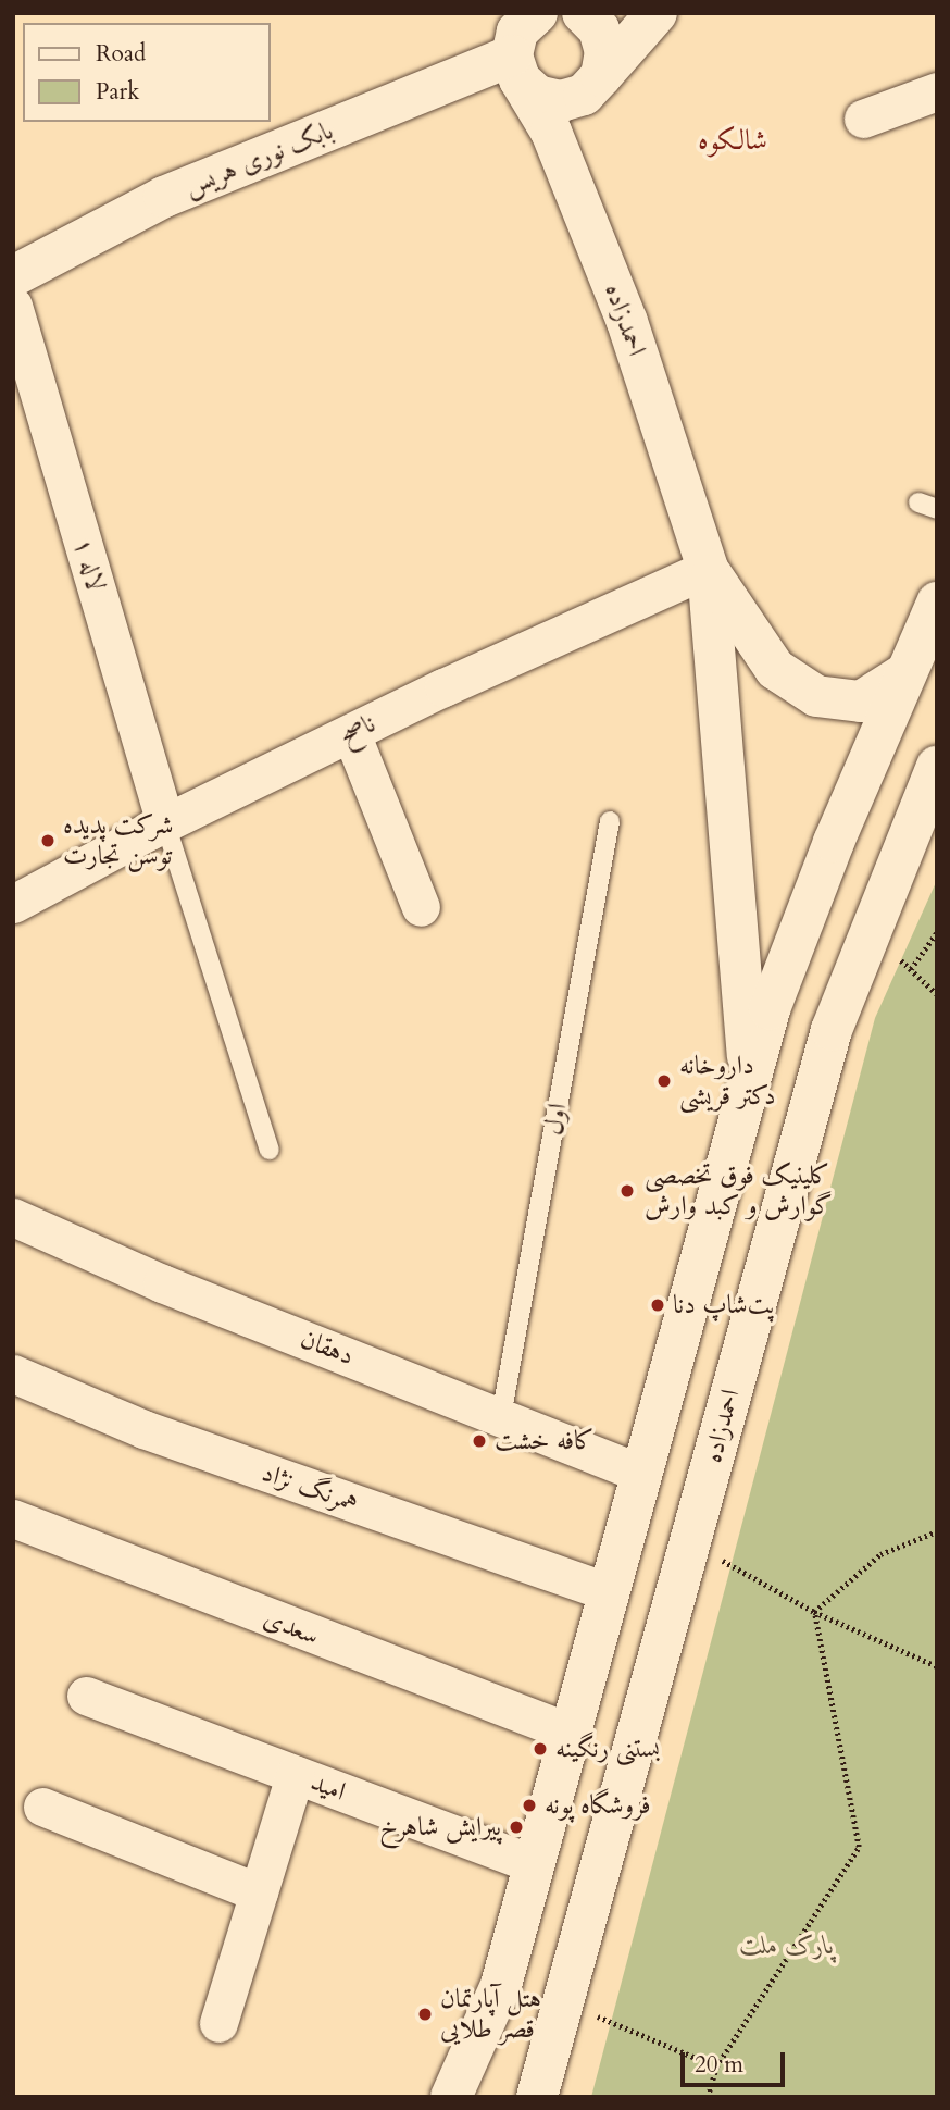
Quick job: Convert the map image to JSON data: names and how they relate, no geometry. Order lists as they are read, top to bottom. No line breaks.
{"streets":{"main road":["بابک نوری هریس","احمدزاده"],"street":["لاله ۱","ناصح","دهقان","همرنگ نژاد","سعدی","امید"],"lane":["اول"]},"crossings":[["بابک نوری هریس","احمدزاده"],["احمدزاده","ناصح"],["احمدزاده","دهقان"],["احمدزاده","همرنگ نژاد"],["احمدزاده","سعدی"],["احمدزاده","امید"],["لاله ۱","ناصح"],["اول","دهقان"]],"districts":["شالکوه"],"parks":["پارک ملت"],"places":["شرکت پدیده توسن تجارت","داروخانه دکتر قریشی","کلینیک فوق تخصصی گوارش و کبد وارش","پت‌شاپ دنا","کافه خشت","بستنی رنگینه","فروشگاه پونه","پیرایش شاهرخ","هتل آپارتمان قصر طلایی"],"legend":["Road","Park"],"scale_bar":"20 m"}
